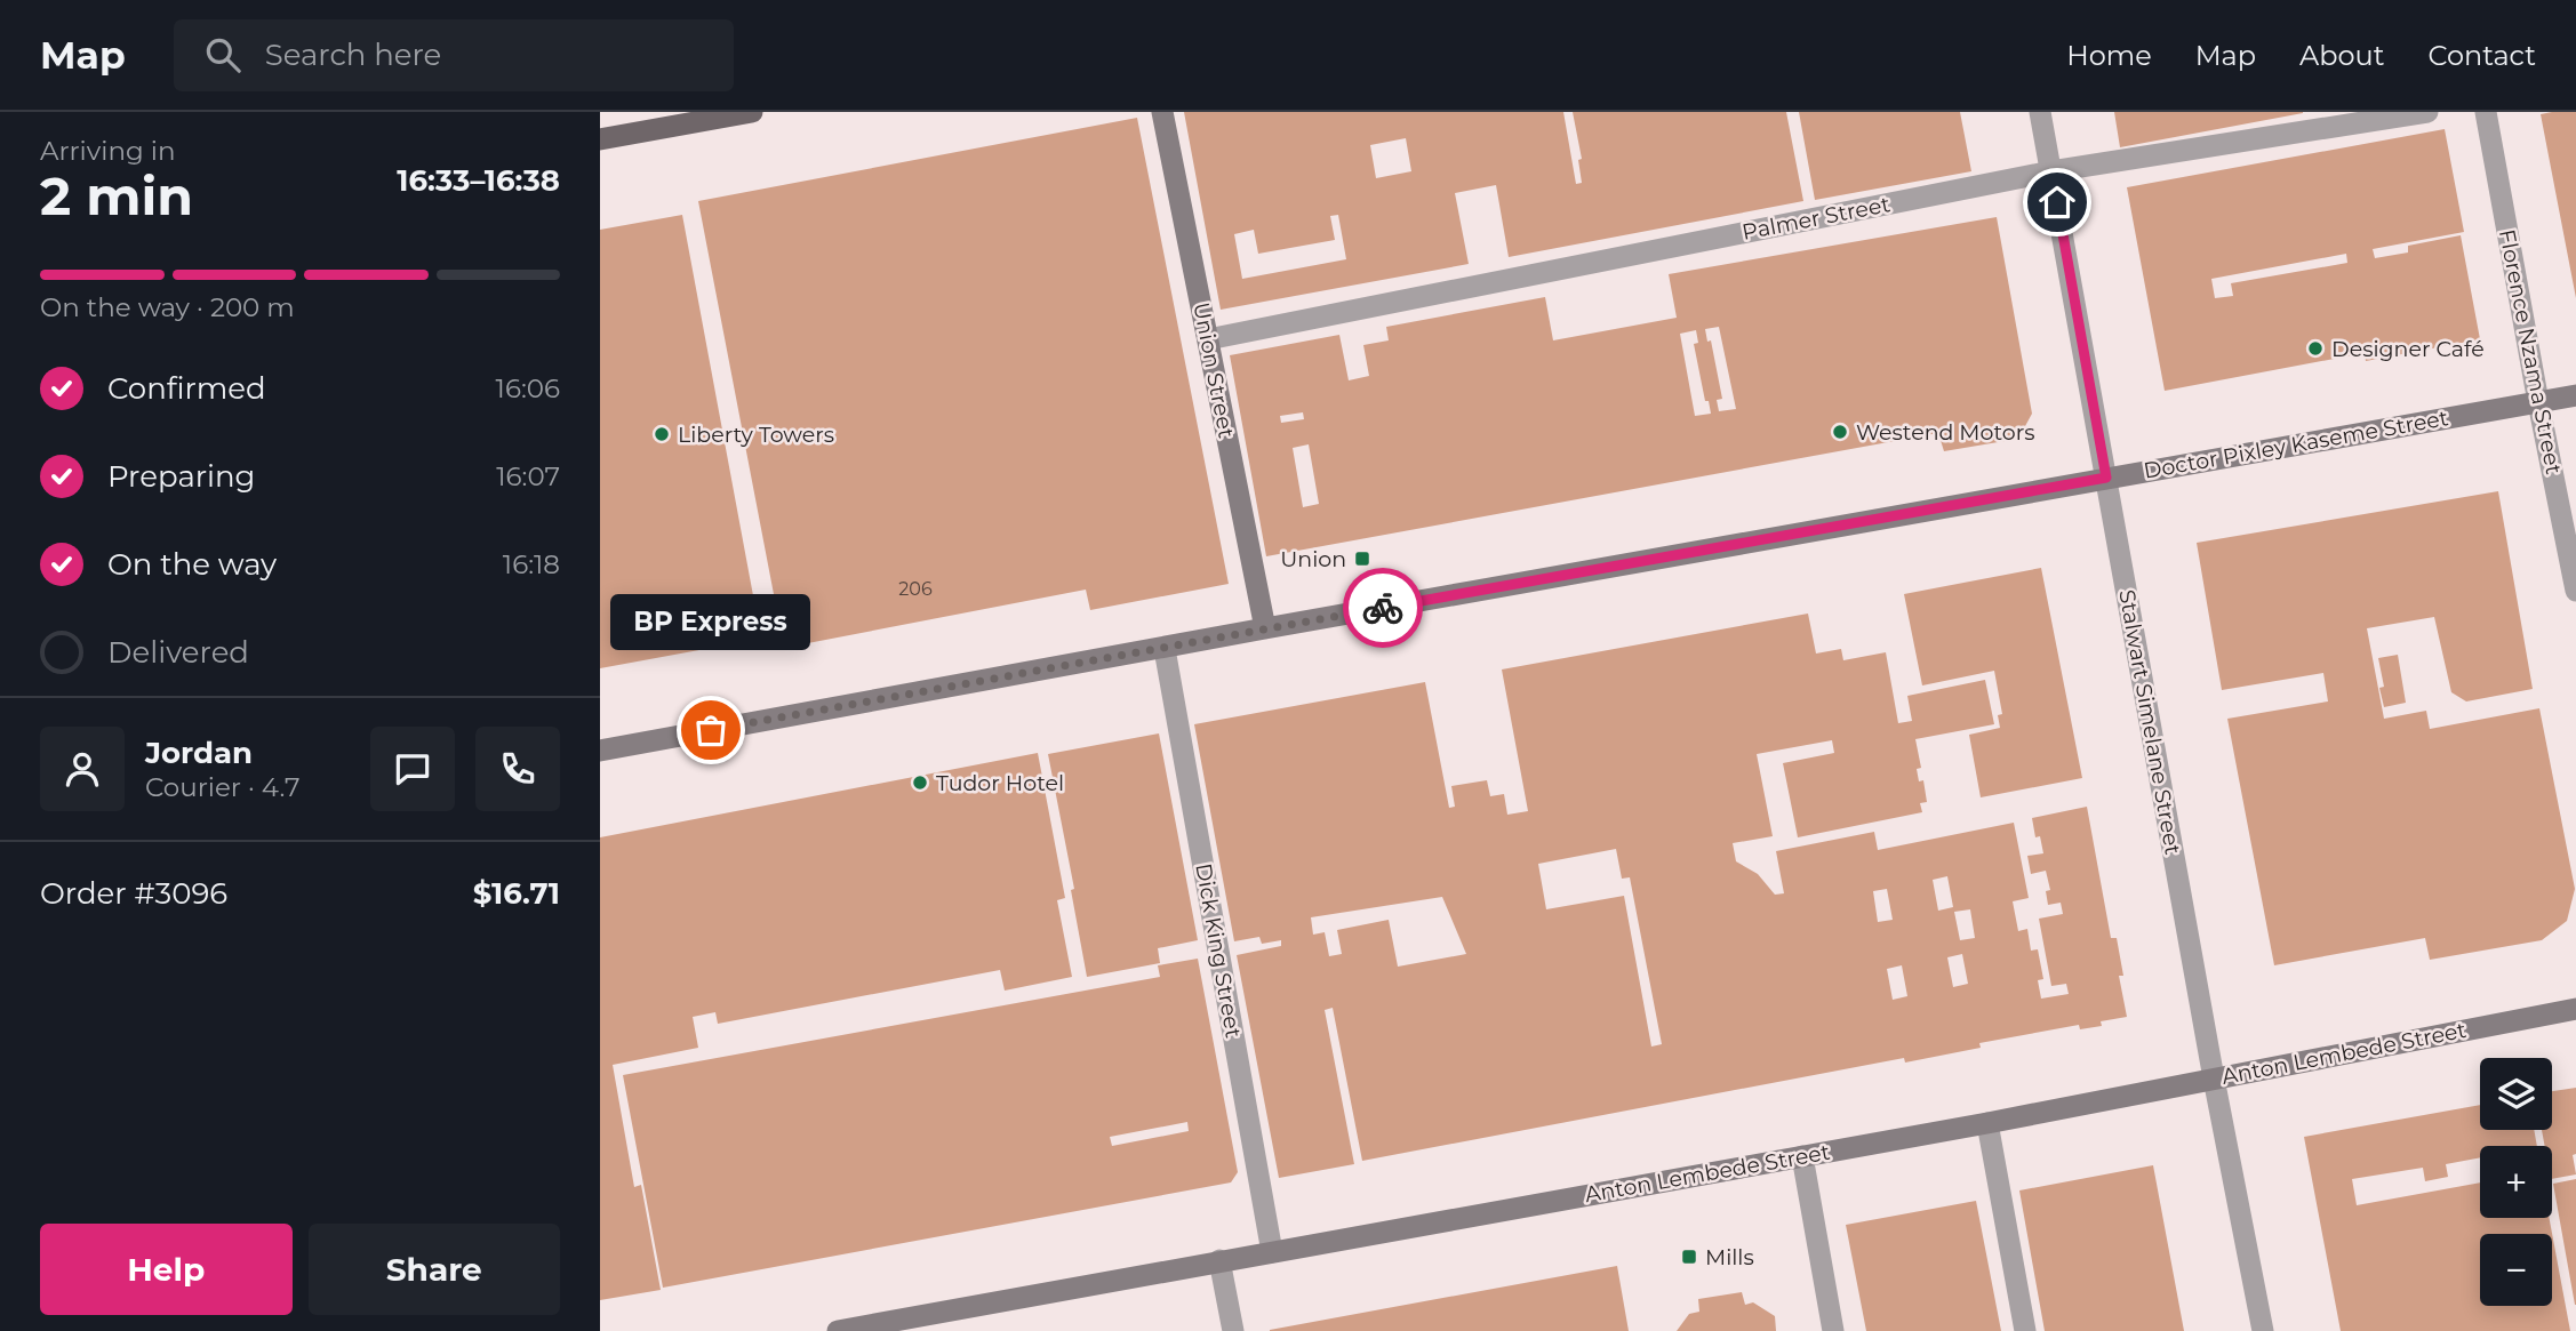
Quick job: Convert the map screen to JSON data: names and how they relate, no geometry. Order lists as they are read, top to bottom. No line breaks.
{"streets":{"main road":["Union Street","Doctor Pixley Kaseme Street","Anton Lembede Street"],"street":["Palmer Street","Florence Nzama Street","Stalwart Simelane Street","Dick King Street"]},"crossings":[["Palmer Street","Union Street"],["Palmer Street","Stalwart Simelane Street"],["Florence Nzama Street","Doctor Pixley Kaseme Street"],["Union Street","Doctor Pixley Kaseme Street"],["Doctor Pixley Kaseme Street","Stalwart Simelane Street"],["Doctor Pixley Kaseme Street","Dick King Street"],["Stalwart Simelane Street","Anton Lembede Street"],["Dick King Street","Anton Lembede Street"]],"places":{"other":["Designer Café","Westend Motors","Liberty Towers","BP Express","Tudor Hotel"],"transit":["Union","Mills"]},"house_numbers":["206"],"page":{"header":"Map","search":"Search here","nav":["Home","Map","About","Contact"],"heading":["2 min","Arriving in","16:33–16:38"],"panel":["Jordan","Courier · 4.7","Order #3096","$16.71"],"bar":"On the way · 200 m","list":[["Confirmed","16:06"],["Preparing","16:07"],["On the way","16:18"],"Delivered"],"bubble":"BP Express","map_buttons":["+","−"],"buttons":["Help","Share"]}}
